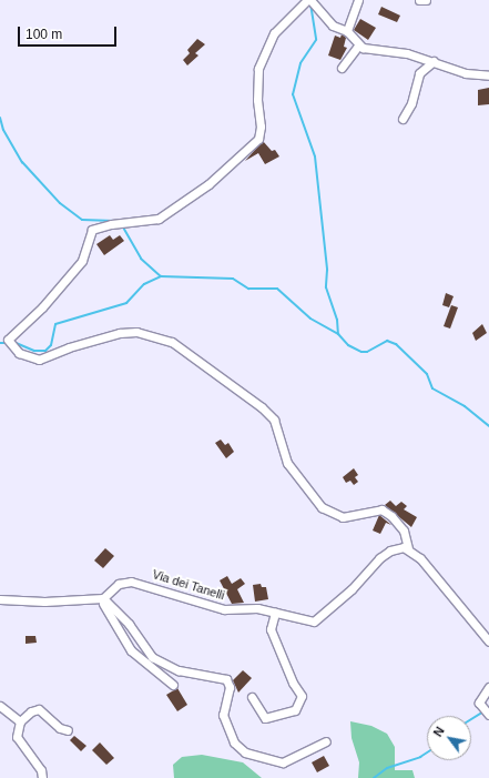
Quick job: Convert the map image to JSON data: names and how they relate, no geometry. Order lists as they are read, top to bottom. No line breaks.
{"streets":{"street":["Via dei Tanelli"]},"scale_bar":"100 m","north":"top left"}
